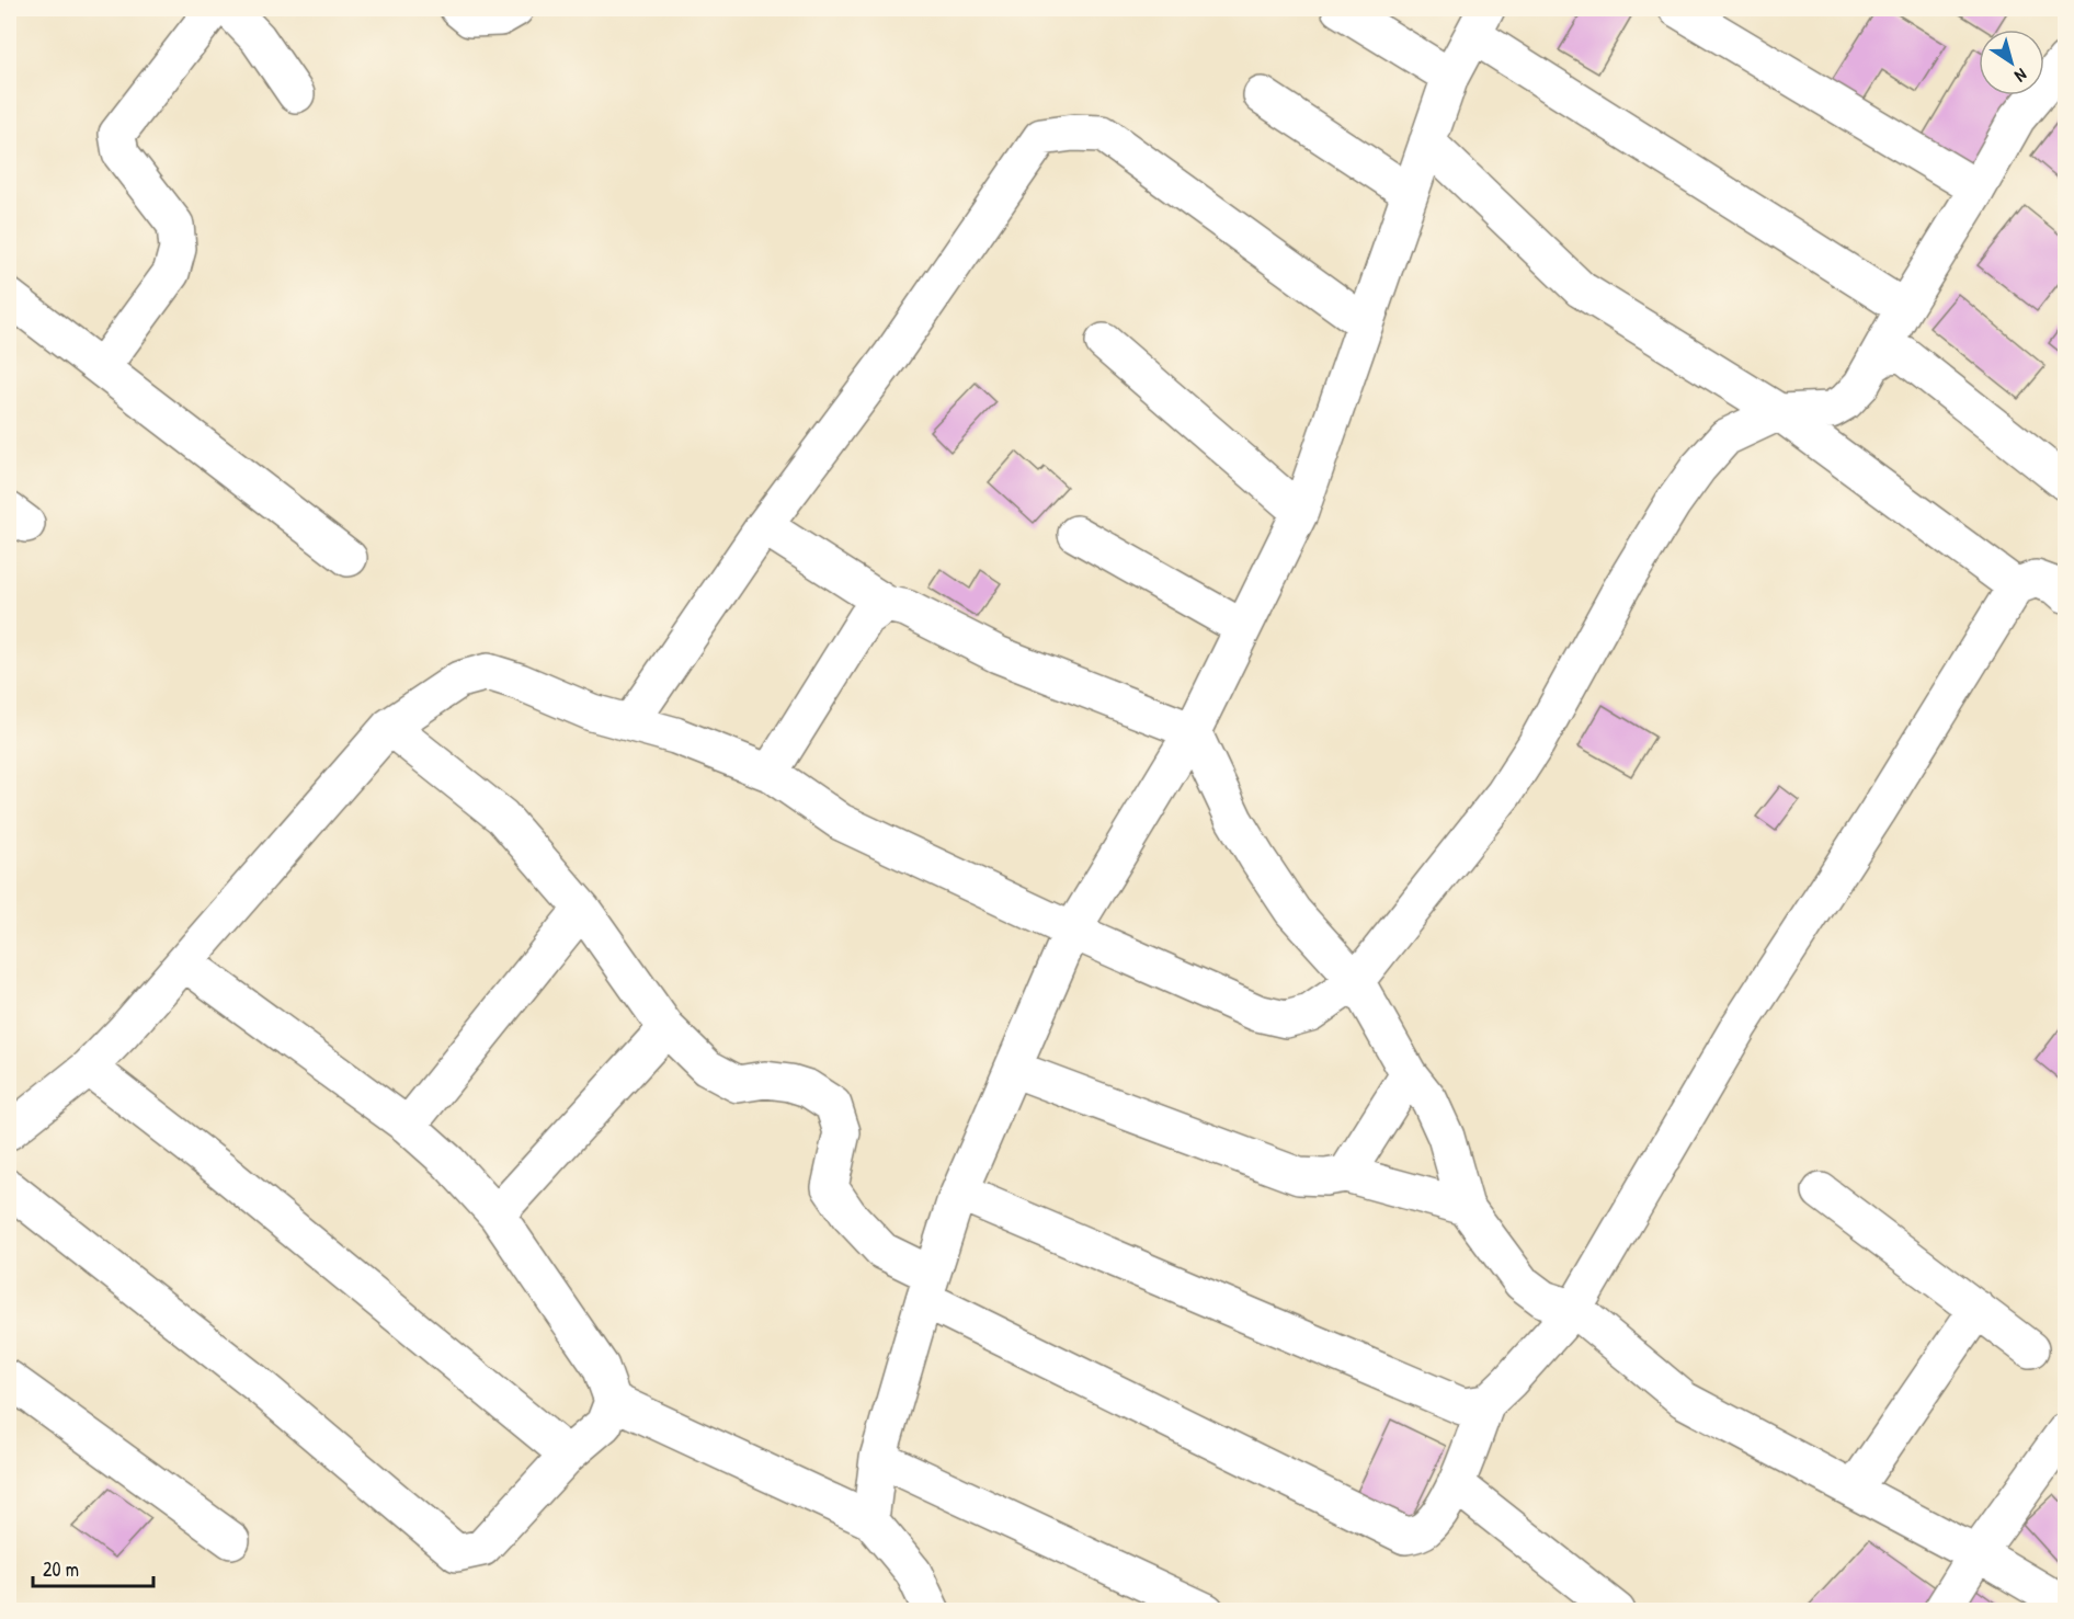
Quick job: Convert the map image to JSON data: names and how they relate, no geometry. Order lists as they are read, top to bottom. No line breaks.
{"scale_bar":"20 m","north":"bottom right"}
